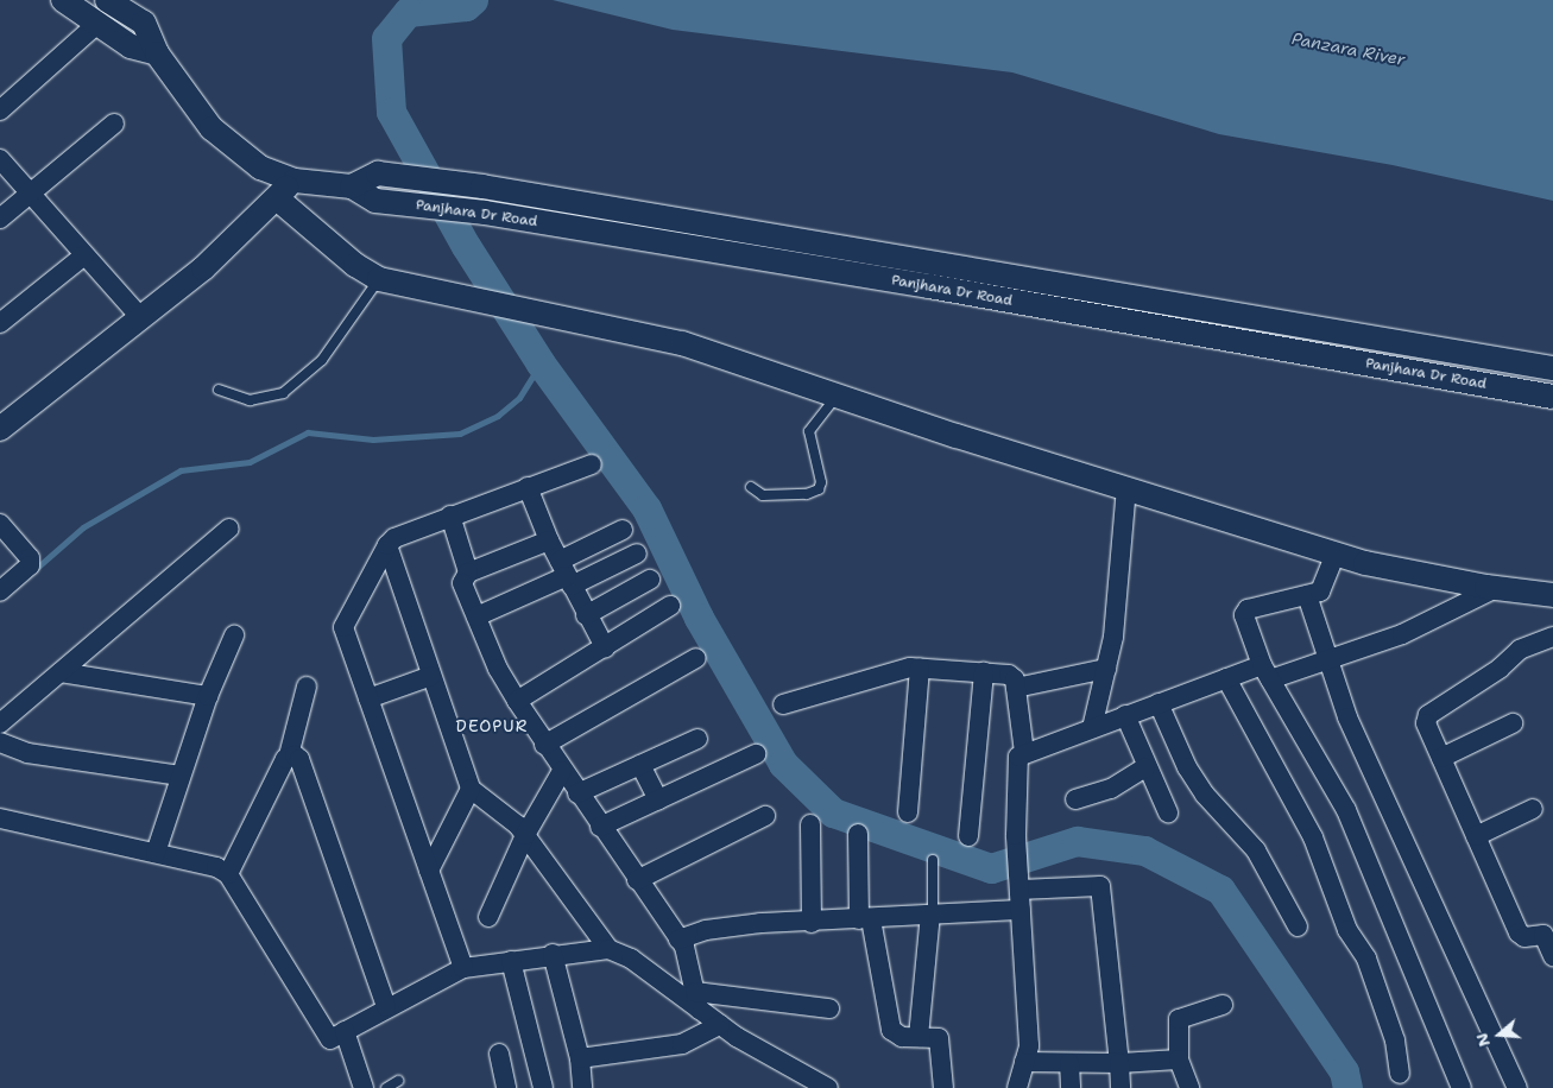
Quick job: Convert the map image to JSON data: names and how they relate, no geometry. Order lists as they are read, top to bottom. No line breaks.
{"streets":{"street":["Panjhara Dr Road"]},"districts":["DEOPUR"],"water":["Panzara River"],"north":"left"}
